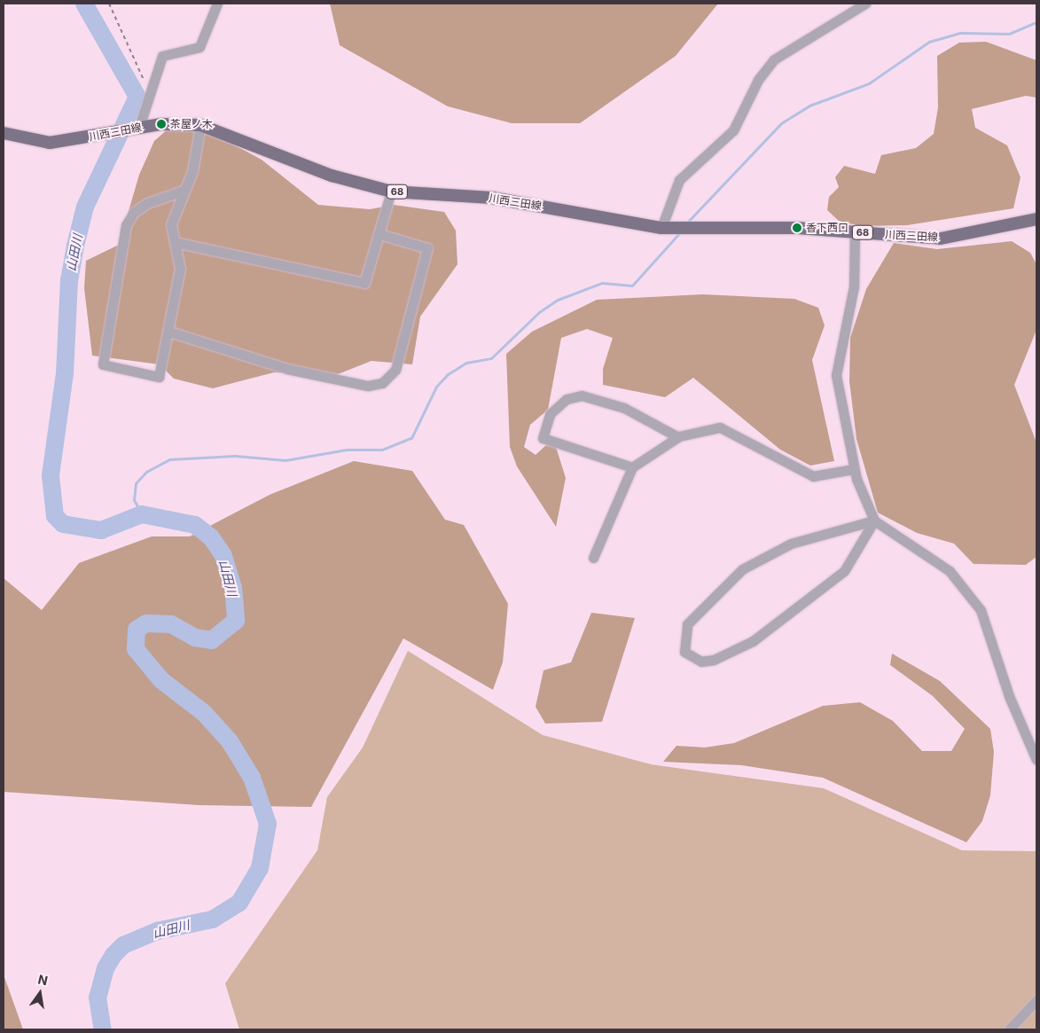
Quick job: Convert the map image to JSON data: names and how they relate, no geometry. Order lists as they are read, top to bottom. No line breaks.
{"streets":{"main road":["川西三田線","68"]},"water":["山田川"],"places":["茶屋ノ木","香下西口"],"north":"top"}
